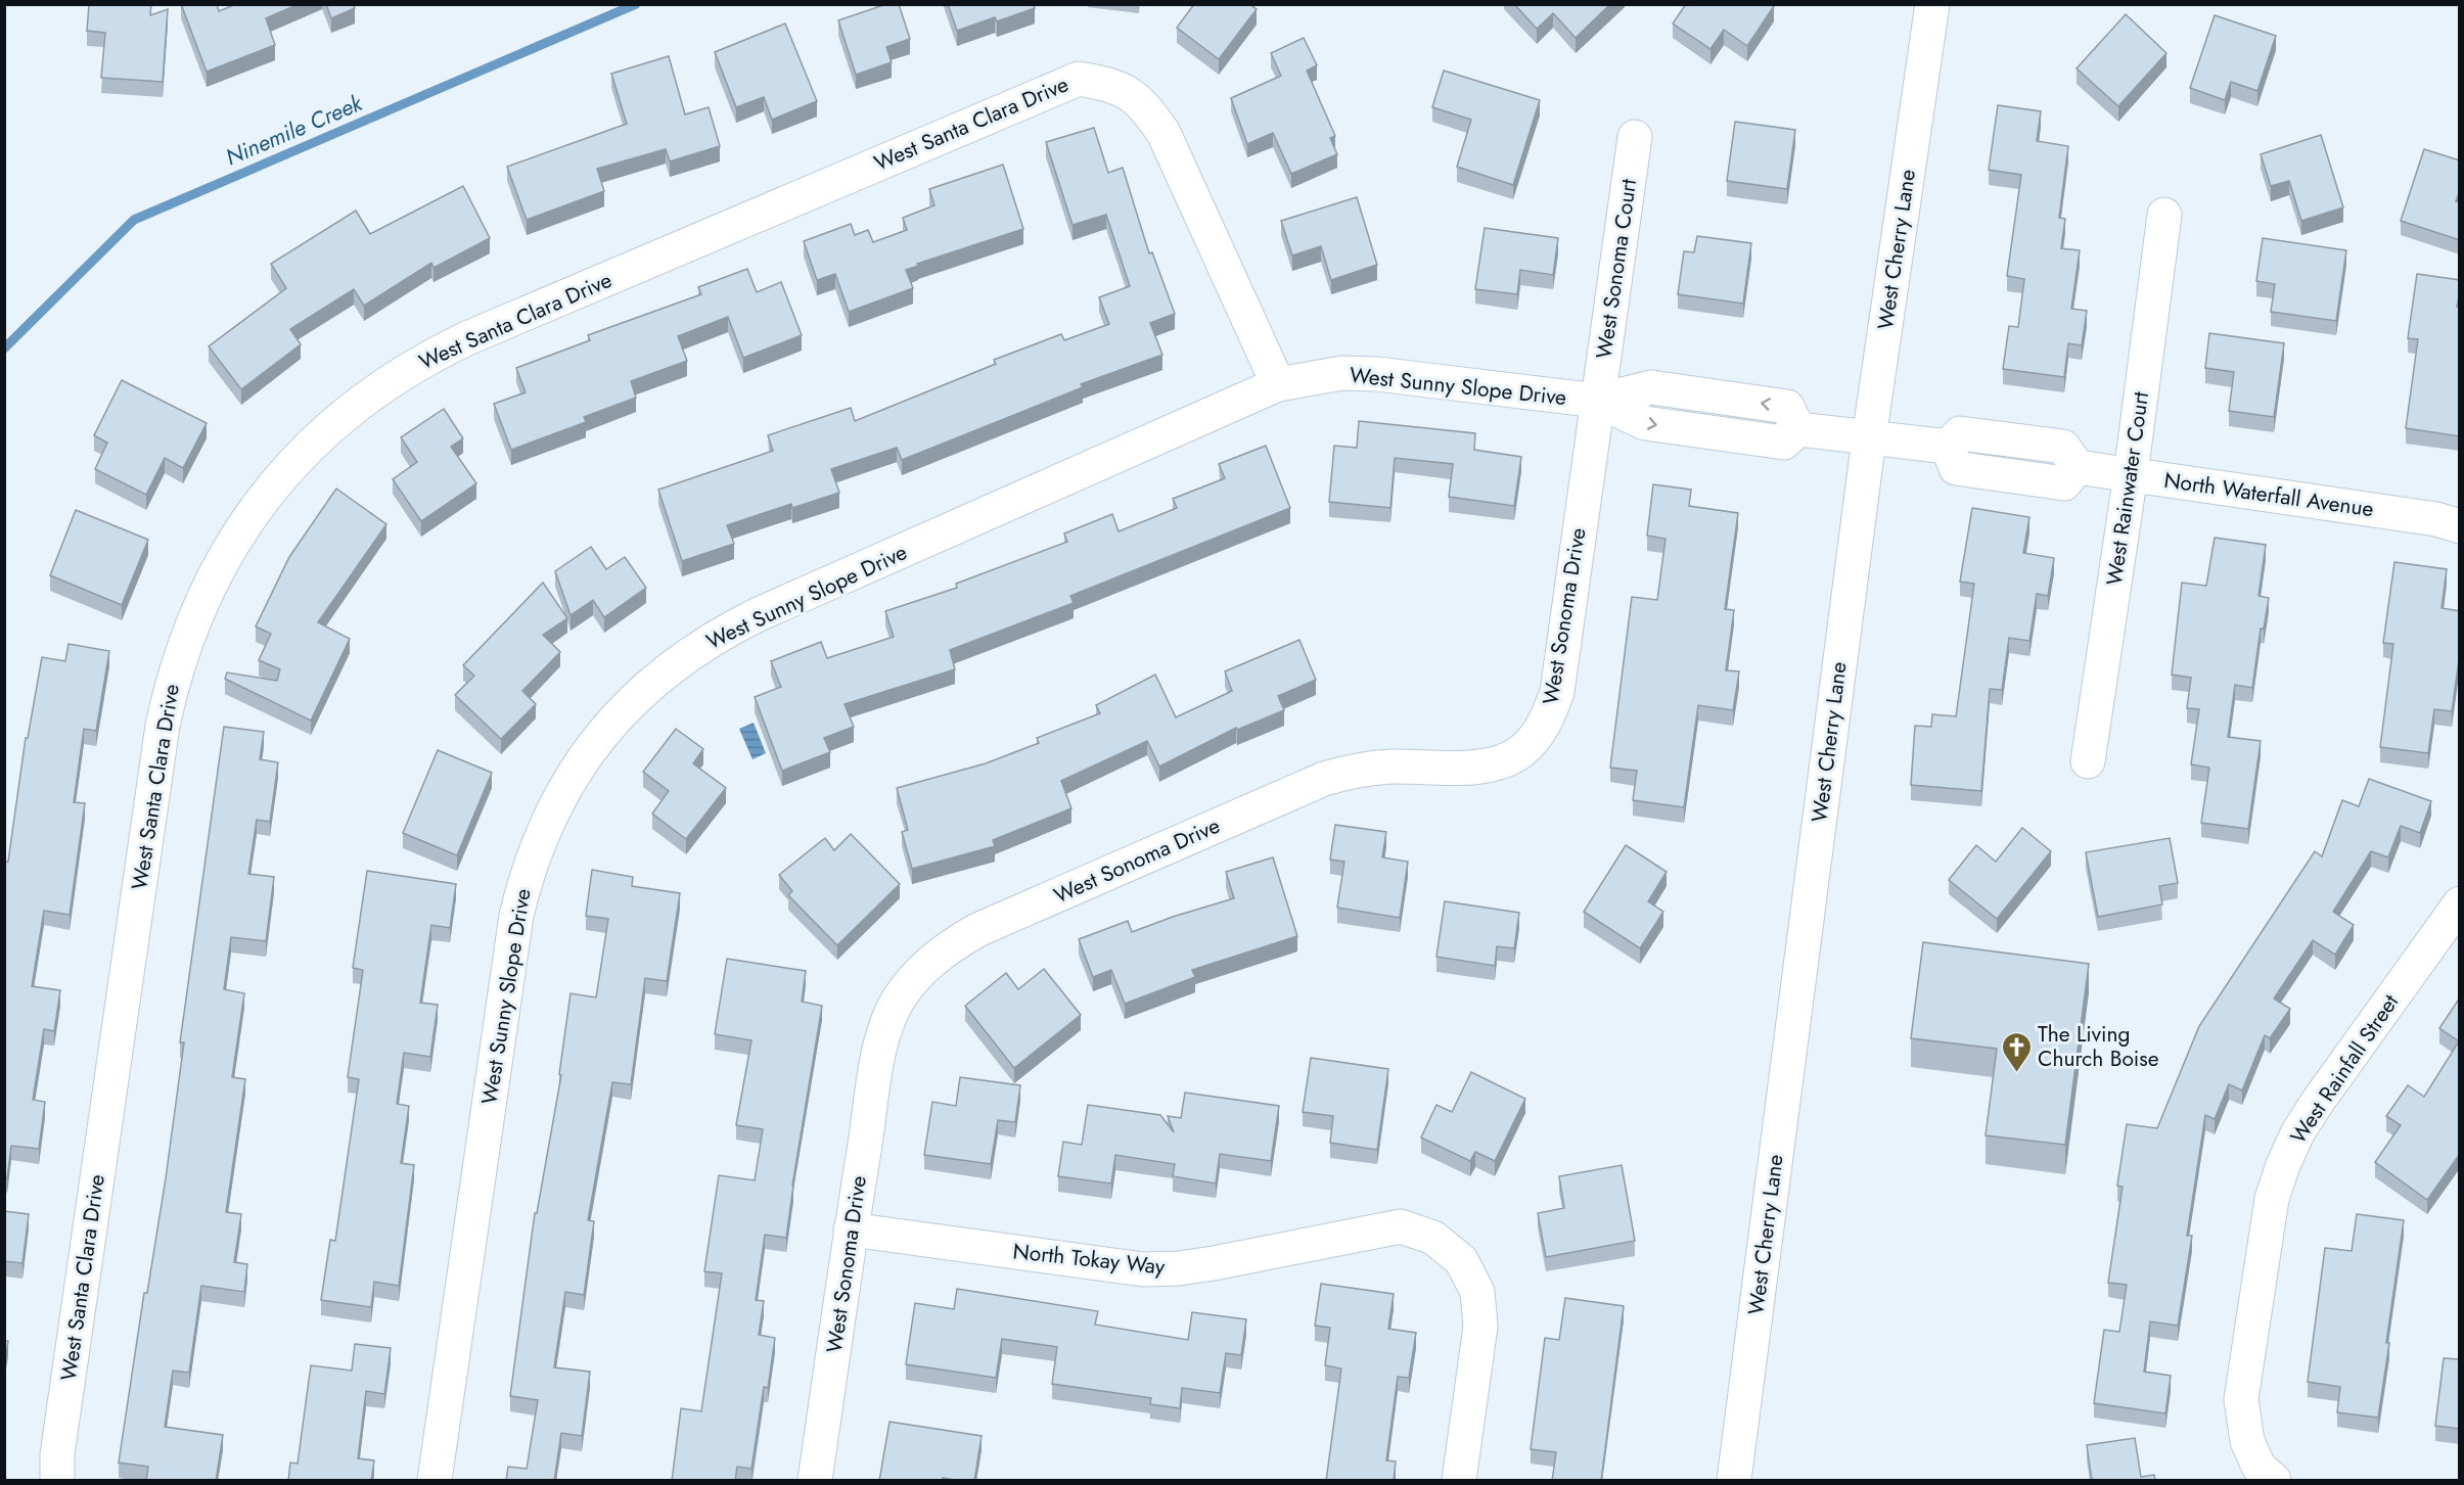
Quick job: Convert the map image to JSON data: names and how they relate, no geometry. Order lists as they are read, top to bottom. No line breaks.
{"streets":{"street":["West Santa Clara Drive","West Cherry Lane","West Sonoma Court","West Sunny Slope Drive","West Rainwater Court","North Waterfall Avenue","West Sonoma Drive","West Rainfall Street","North Tokay Way"]},"crossings":[["West Santa Clara Drive","West Sunny Slope Drive"],["West Cherry Lane","West Sunny Slope Drive"],["West Cherry Lane","North Waterfall Avenue"],["West Sonoma Court","West Sunny Slope Drive"],["West Sonoma Court","West Sonoma Drive"],["West Sunny Slope Drive","North Waterfall Avenue"],["West Sunny Slope Drive","West Sonoma Drive"],["West Rainwater Court","North Waterfall Avenue"],["West Sonoma Drive","North Tokay Way"]],"water":["Ninemile Creek"],"places":{"church":["The Living Church Boise"]}}
